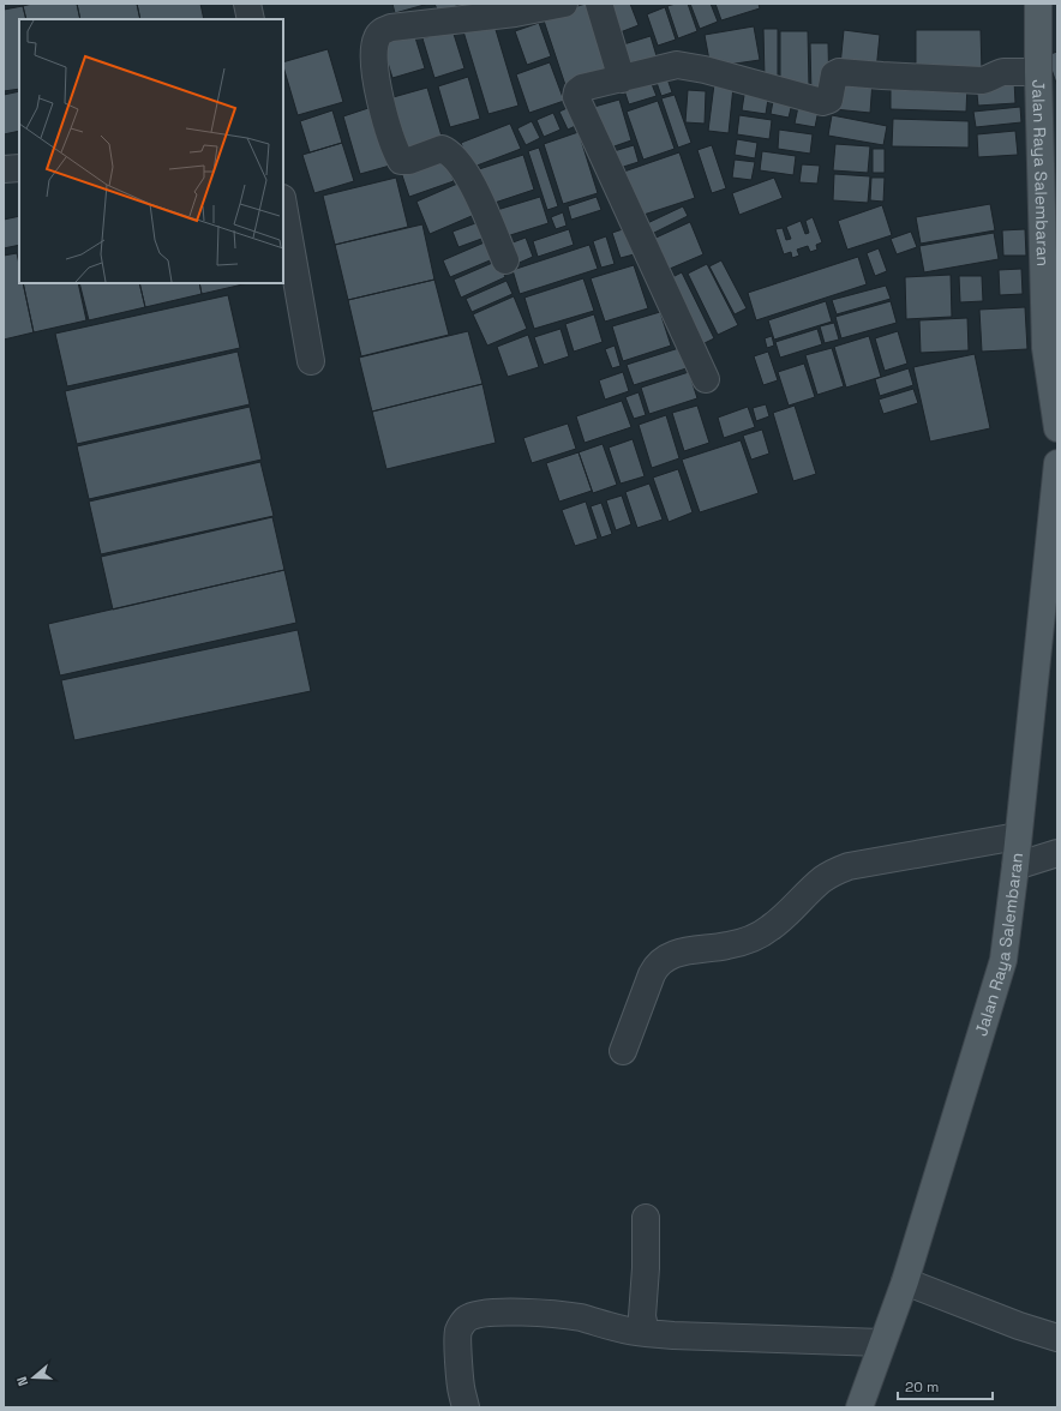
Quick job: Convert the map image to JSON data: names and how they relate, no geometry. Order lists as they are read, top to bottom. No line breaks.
{"streets":{"main road":["Jalan Raya Salembaran"]},"scale_bar":"20 m","north":"left"}
